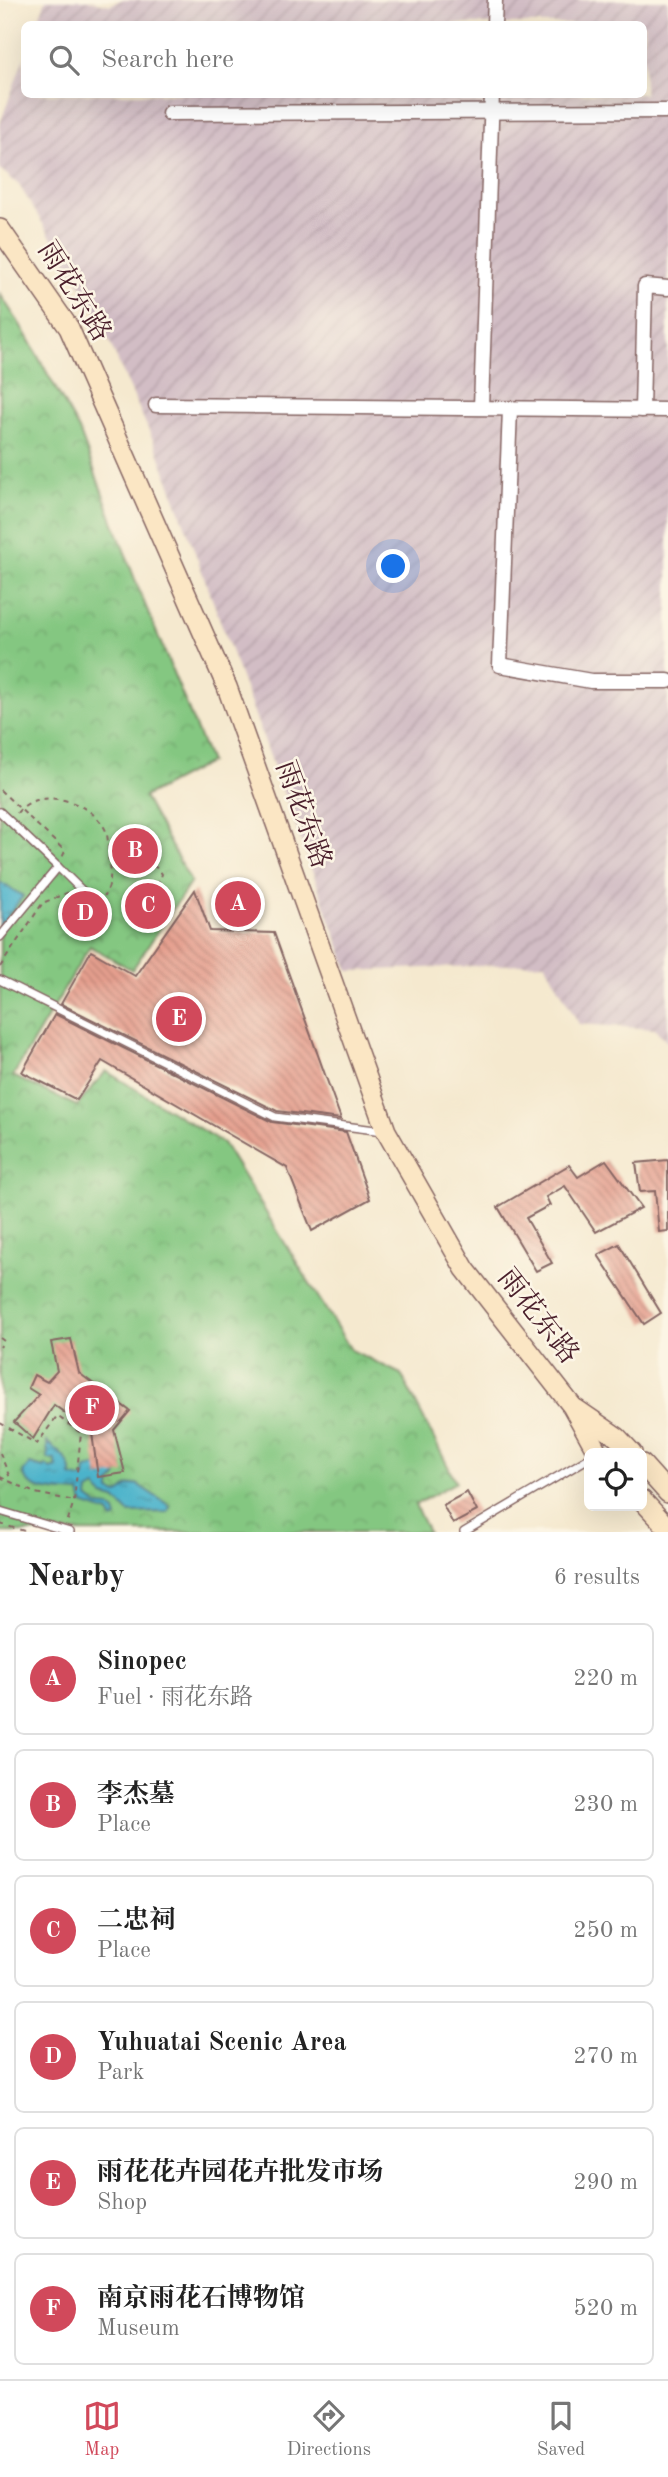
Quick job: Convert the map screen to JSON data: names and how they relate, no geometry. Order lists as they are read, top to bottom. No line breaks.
{"streets":{"main road":["雨花东路"]},"page":{"search":"Search here","pins":["B","A","C","D","E","F"],"heading":["Nearby","6 results"],"list":[{"mark":"A","name":"Sinopec","note":"Fuel · 雨花东路","value":"220 m"},{"mark":"B","name":"李杰墓","note":"Place","value":"230 m"},{"mark":"C","name":"二忠祠","note":"Place","value":"250 m"},{"mark":"D","name":"Yuhuatai Scenic Area","note":"Park","value":"270 m"},{"mark":"E","name":"雨花花卉园花卉批发市场","note":"Shop","value":"290 m"},{"mark":"F","name":"南京雨花石博物馆","note":"Museum","value":"520 m"}],"nav":["Map","Directions","Saved"]}}
